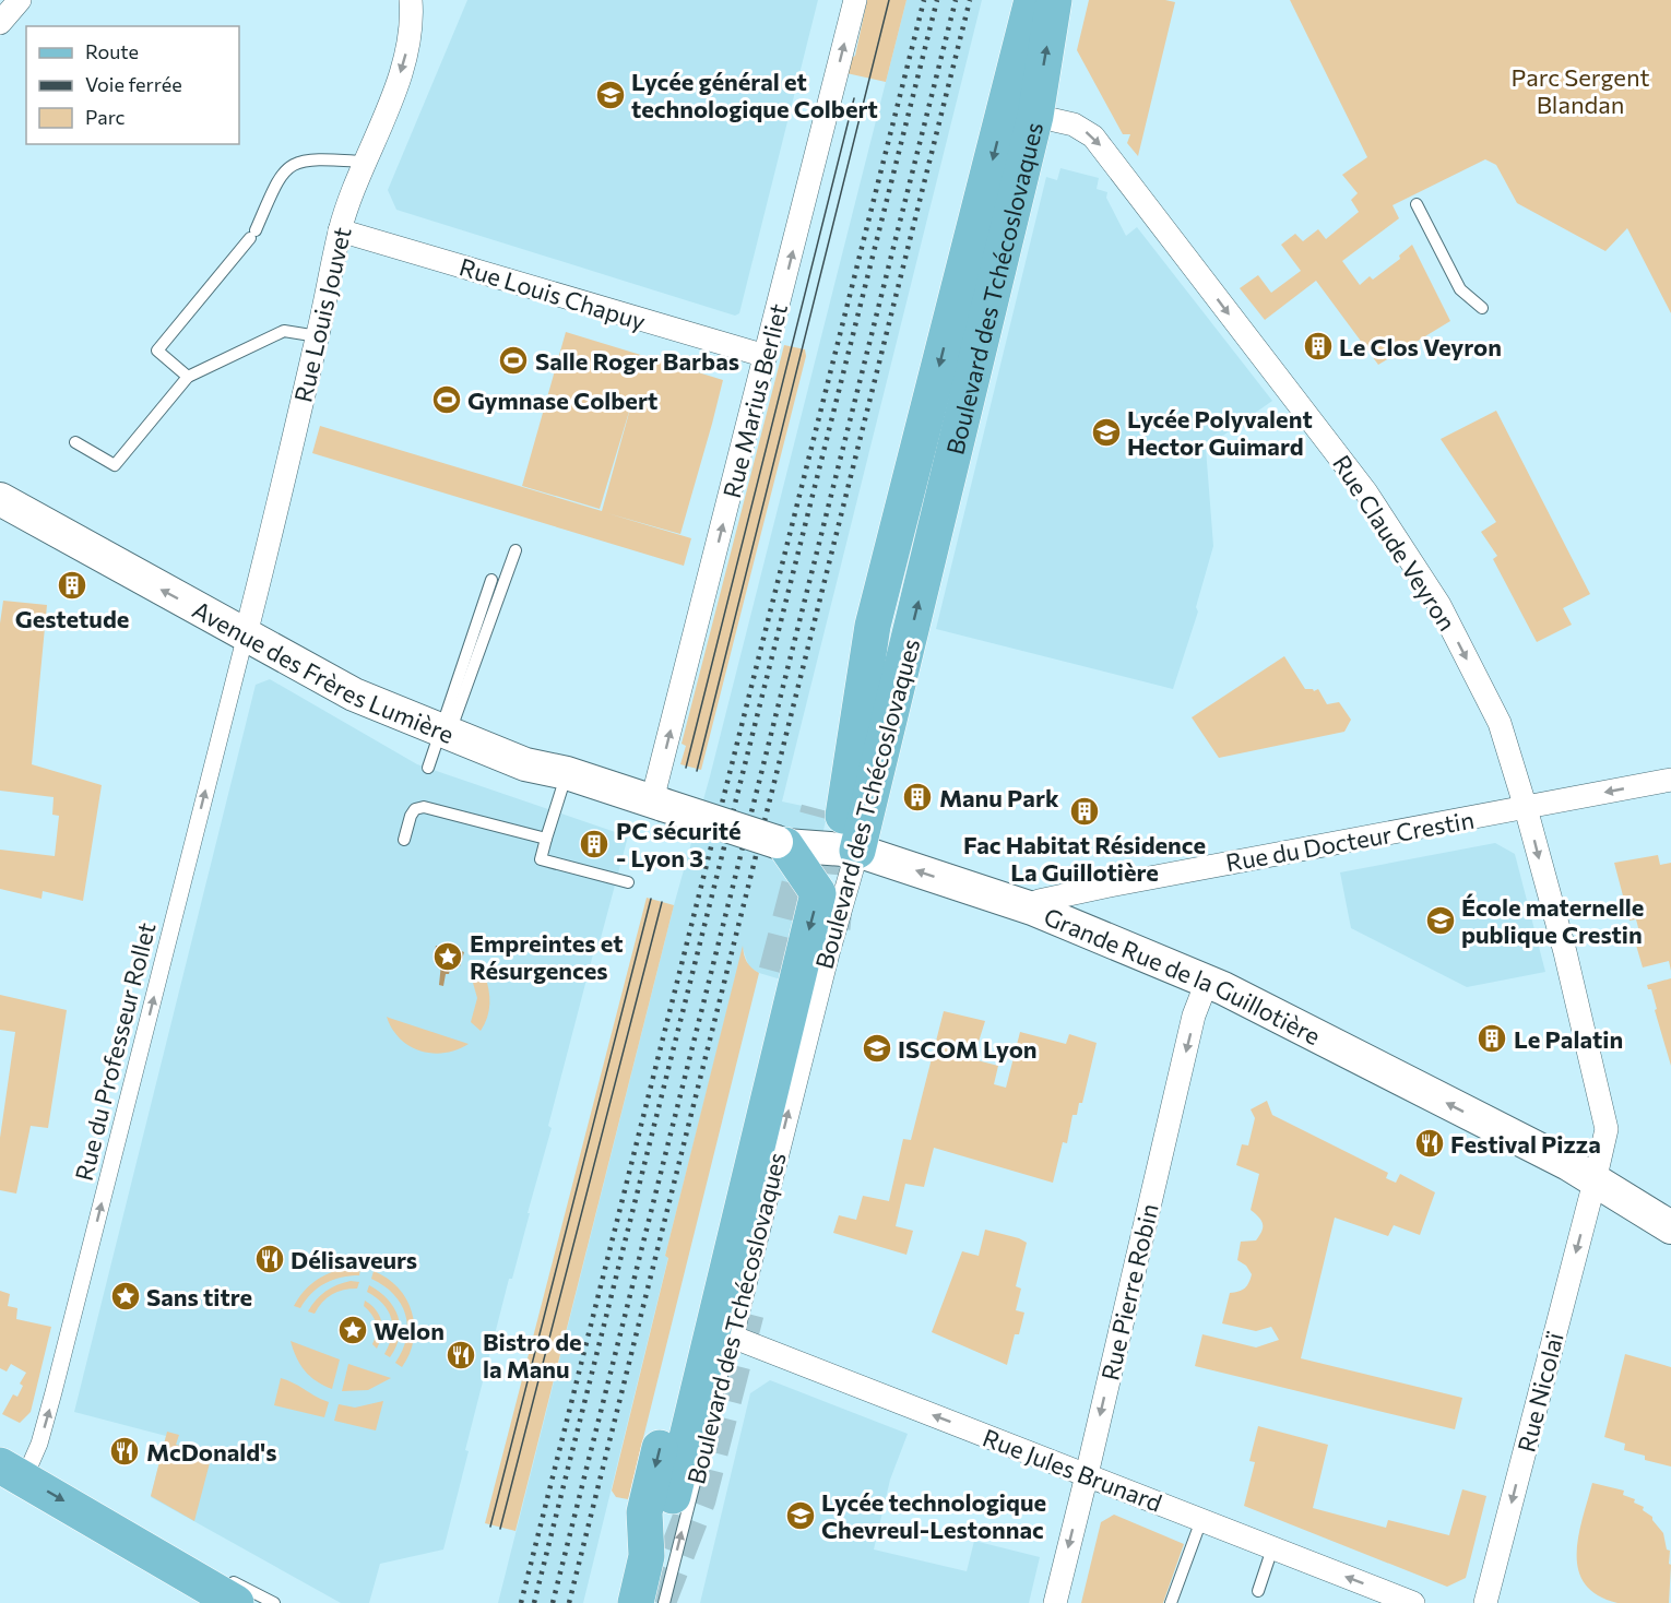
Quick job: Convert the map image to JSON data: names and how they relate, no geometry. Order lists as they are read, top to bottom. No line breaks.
{"streets":{"main road":["Boulevard des Tchécoslovaques","Avenue des Frères Lumière","Grande Rue de la Guillotière"],"street":["Rue Louis Chapuy","Rue Louis Jouvet","Rue Marius Berliet","Rue Claude Veyron","Rue du Docteur Crestin","Rue du Professeur Rollet","Rue Pierre Robin","Rue Nicolaï","Rue Jules Brunard"]},"crossings":[["Boulevard des Tchécoslovaques","Rue Claude Veyron"],["Boulevard des Tchécoslovaques","Grande Rue de la Guillotière"],["Boulevard des Tchécoslovaques","Rue Jules Brunard"],["Rue Louis Chapuy","Rue Louis Jouvet"],["Rue Louis Chapuy","Rue Marius Berliet"],["Rue Louis Jouvet","Avenue des Frères Lumière"],["Rue Louis Jouvet","Rue du Professeur Rollet"],["Rue Marius Berliet","Avenue des Frères Lumière"],["Rue Marius Berliet","Grande Rue de la Guillotière"],["Rue Claude Veyron","Rue du Docteur Crestin"],["Rue Claude Veyron","Grande Rue de la Guillotière"],["Rue Claude Veyron","Rue Nicolaï"],["Avenue des Frères Lumière","Grande Rue de la Guillotière"],["Avenue des Frères Lumière","Rue du Professeur Rollet"],["Rue du Docteur Crestin","Grande Rue de la Guillotière"],["Grande Rue de la Guillotière","Rue Pierre Robin"],["Grande Rue de la Guillotière","Rue Nicolaï"],["Rue Pierre Robin","Rue Jules Brunard"]],"one_way":["Rue Marius Berliet","Rue Claude Veyron","Avenue des Frères Lumière","Grande Rue de la Guillotière","Rue du Professeur Rollet","Rue Pierre Robin","Rue Nicolaï","Rue Jules Brunard"],"parks":["Parc Sergent Blandan"],"places":{"school or university":["Lycée général et technologique Colbert","Lycée Polyvalent Hector Guimard","École maternelle publique Crestin","ISCOM Lyon","Lycée technologique Chevreul-Lestonnac"],"building":["Le Clos Veyron","Gestetude","Manu Park","Fac Habitat Résidence La Guillotière","PC sécurité - Lyon 3","Le Palatin"],"sports":["Salle Roger Barbas","Gymnase Colbert"],"place":["Empreintes et Résurgences","Sans titre","Welon"],"restaurant":["Festival Pizza","Délisaveurs","Bistro de la Manu","McDonald's"]},"legend":["Route","Voie ferrée","Parc"]}
